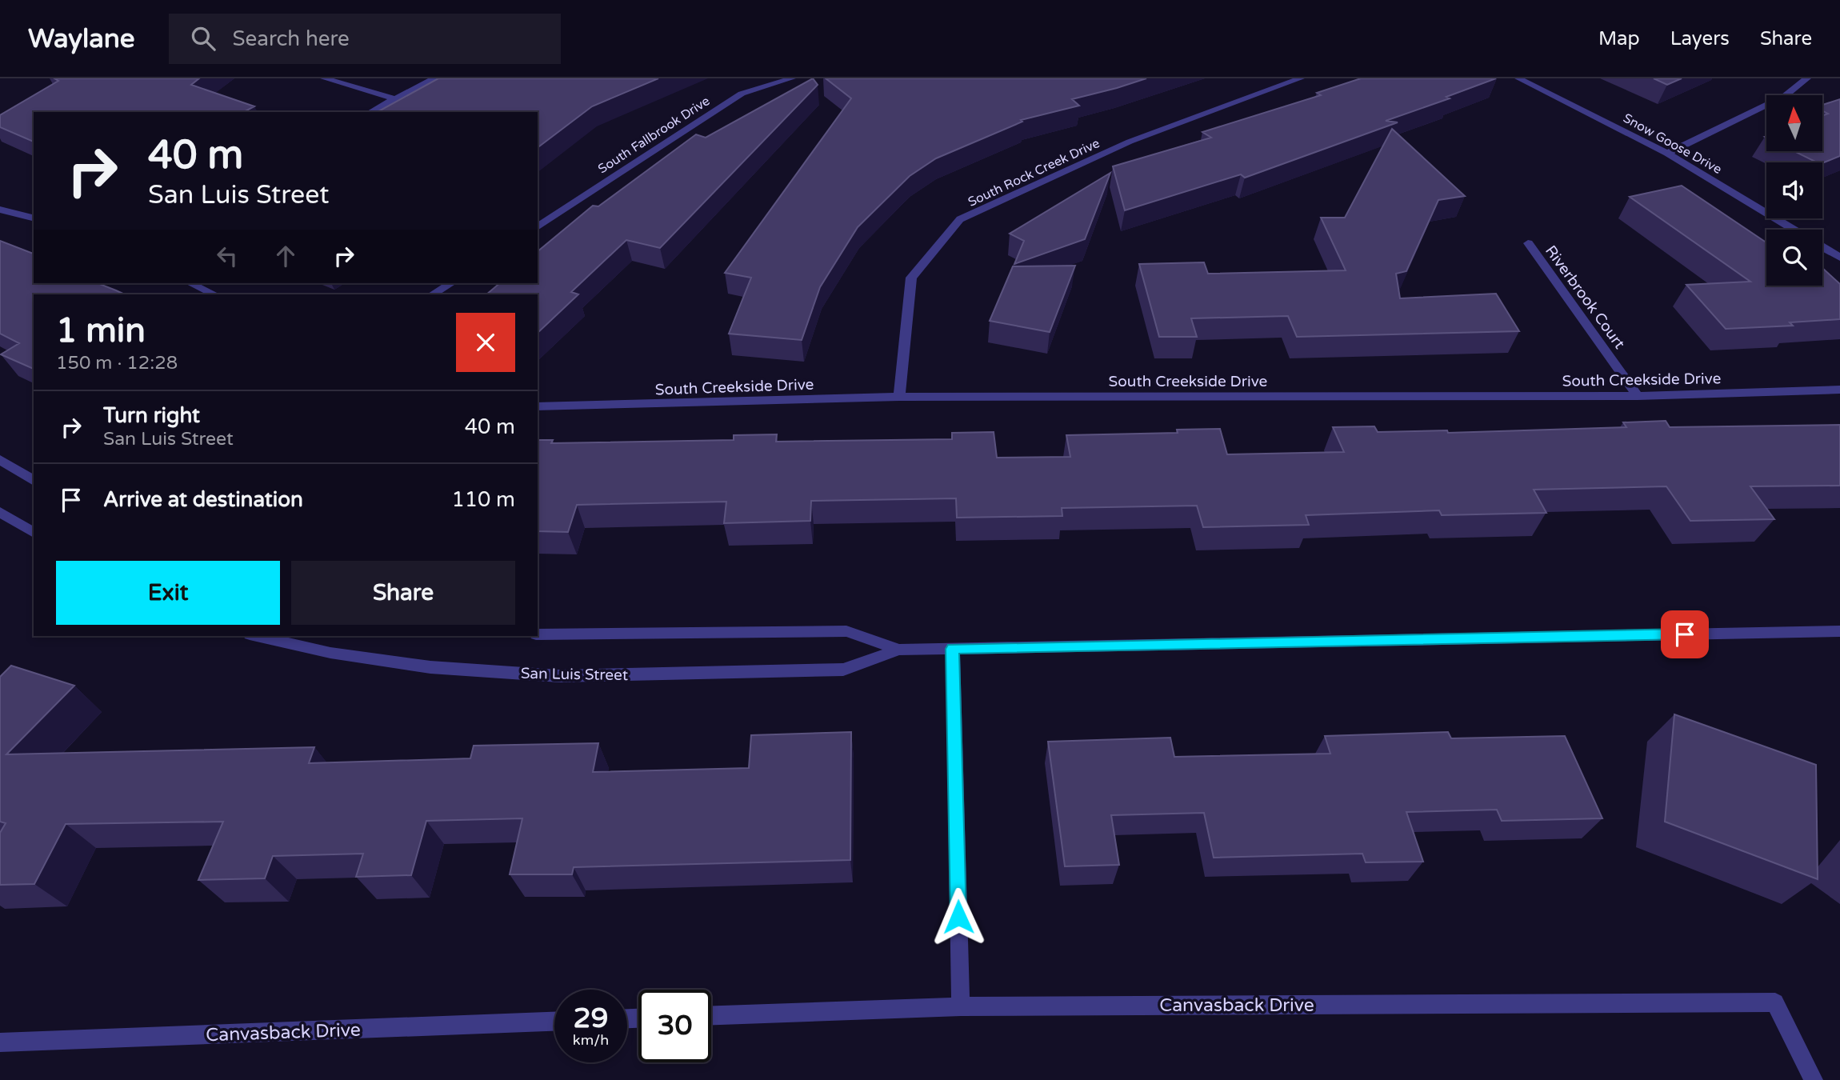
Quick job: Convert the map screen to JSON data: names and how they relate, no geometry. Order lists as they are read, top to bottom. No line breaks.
{"streets":{"street":["South Fallbrook Drive","Snow Goose Drive","South Rock Creek Drive","Riverbrook Court","South Creekside Drive","San Luis Street","Canvasback Drive"]},"crossings":[["South Rock Creek Drive","South Creekside Drive"],["Riverbrook Court","South Creekside Drive"]],"north":"top","page":{"header":"Waylane","search":"Search here","nav":["Map","Layers","Share"],"turn":["40 m","San Luis Street"],"heading":["1 min","150 m · 12:28"],"list":[{"name":"Turn right","note":"San Luis Street","value":"40 m"},{"name":"Arrive at destination","value":"110 m"}],"buttons":["Exit","Share"],"speed":"29 km/h","limit":"30"}}
